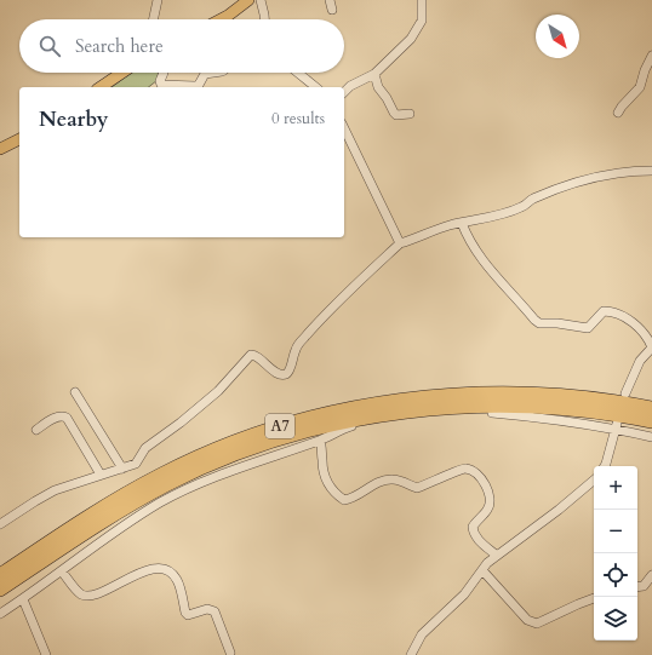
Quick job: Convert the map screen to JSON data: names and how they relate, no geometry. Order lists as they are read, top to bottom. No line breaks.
{"streets":{"highway":["Α7"]},"north":"bottom right","page":{"search":"Search here","heading":["Nearby","0 results"],"map_buttons":["+","−"]}}
